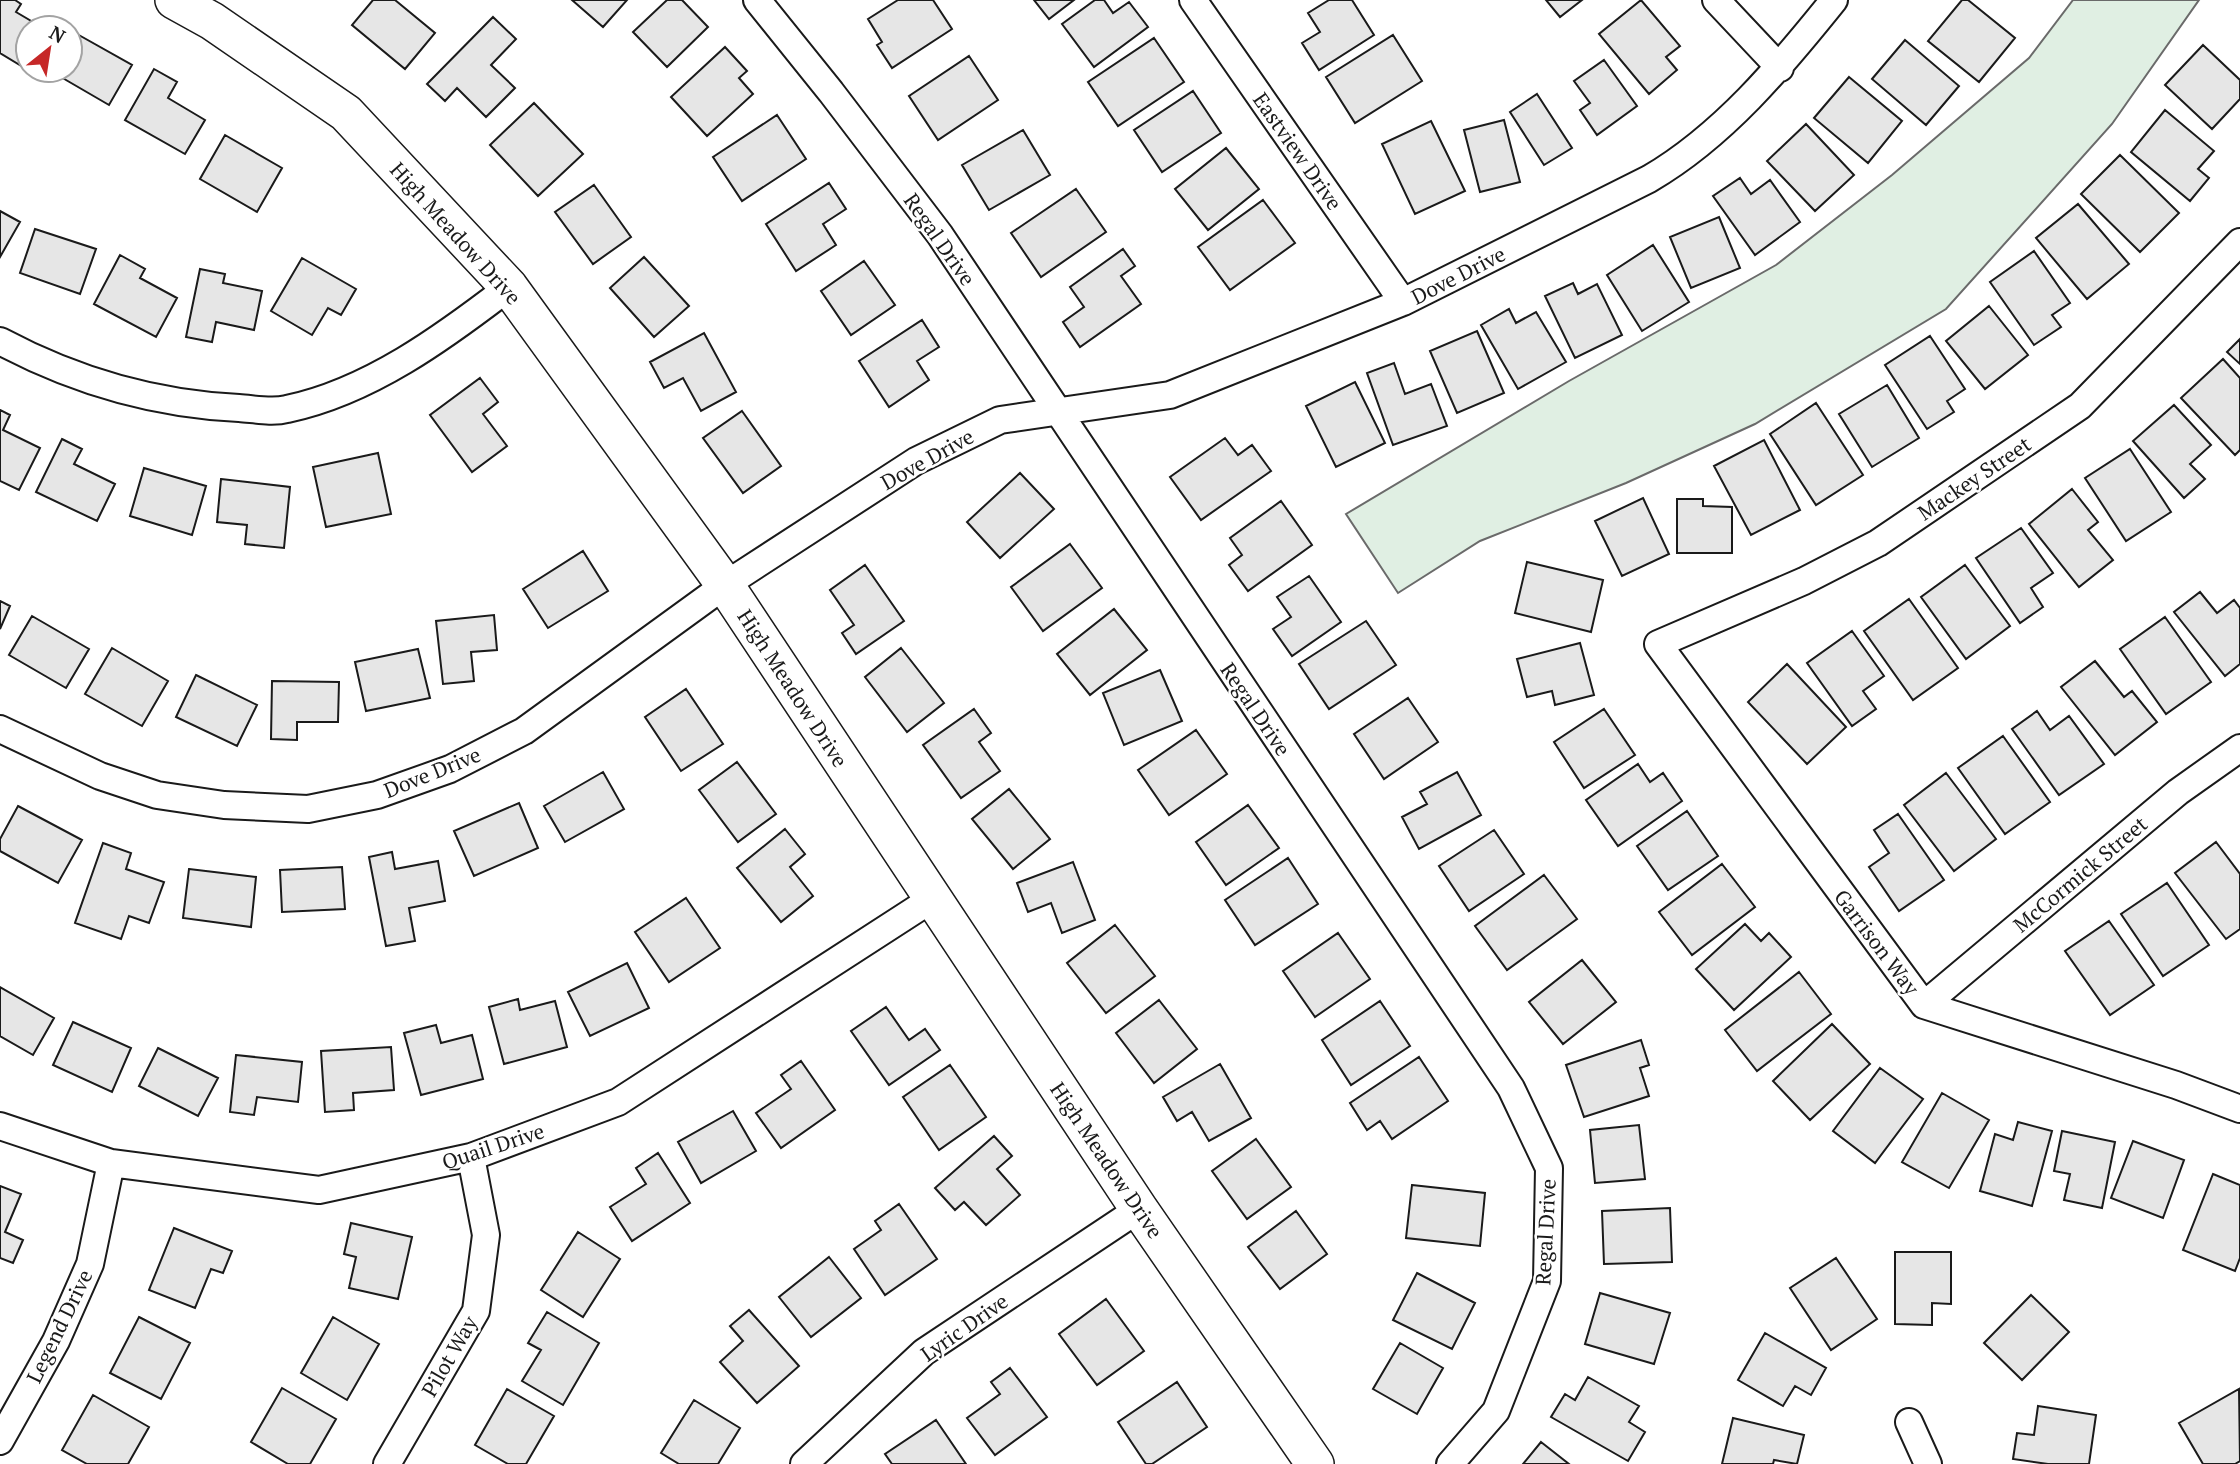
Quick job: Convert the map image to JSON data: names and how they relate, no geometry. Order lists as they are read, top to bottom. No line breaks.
{"streets":{"street":["Eastview Drive","High Meadow Drive","Regal Drive","Dove Drive","Mackey Street","McCormick Street","Garrison Way","Quail Drive","Legend Drive","Lyric Drive","Pilot Way"]},"crossings":[["Eastview Drive","Dove Drive"],["High Meadow Drive","Dove Drive"],["High Meadow Drive","Quail Drive"],["High Meadow Drive","Lyric Drive"],["Regal Drive","Dove Drive"],["Mackey Street","Garrison Way"],["McCormick Street","Garrison Way"],["Quail Drive","Legend Drive"],["Quail Drive","Pilot Way"]],"north":"top right"}
